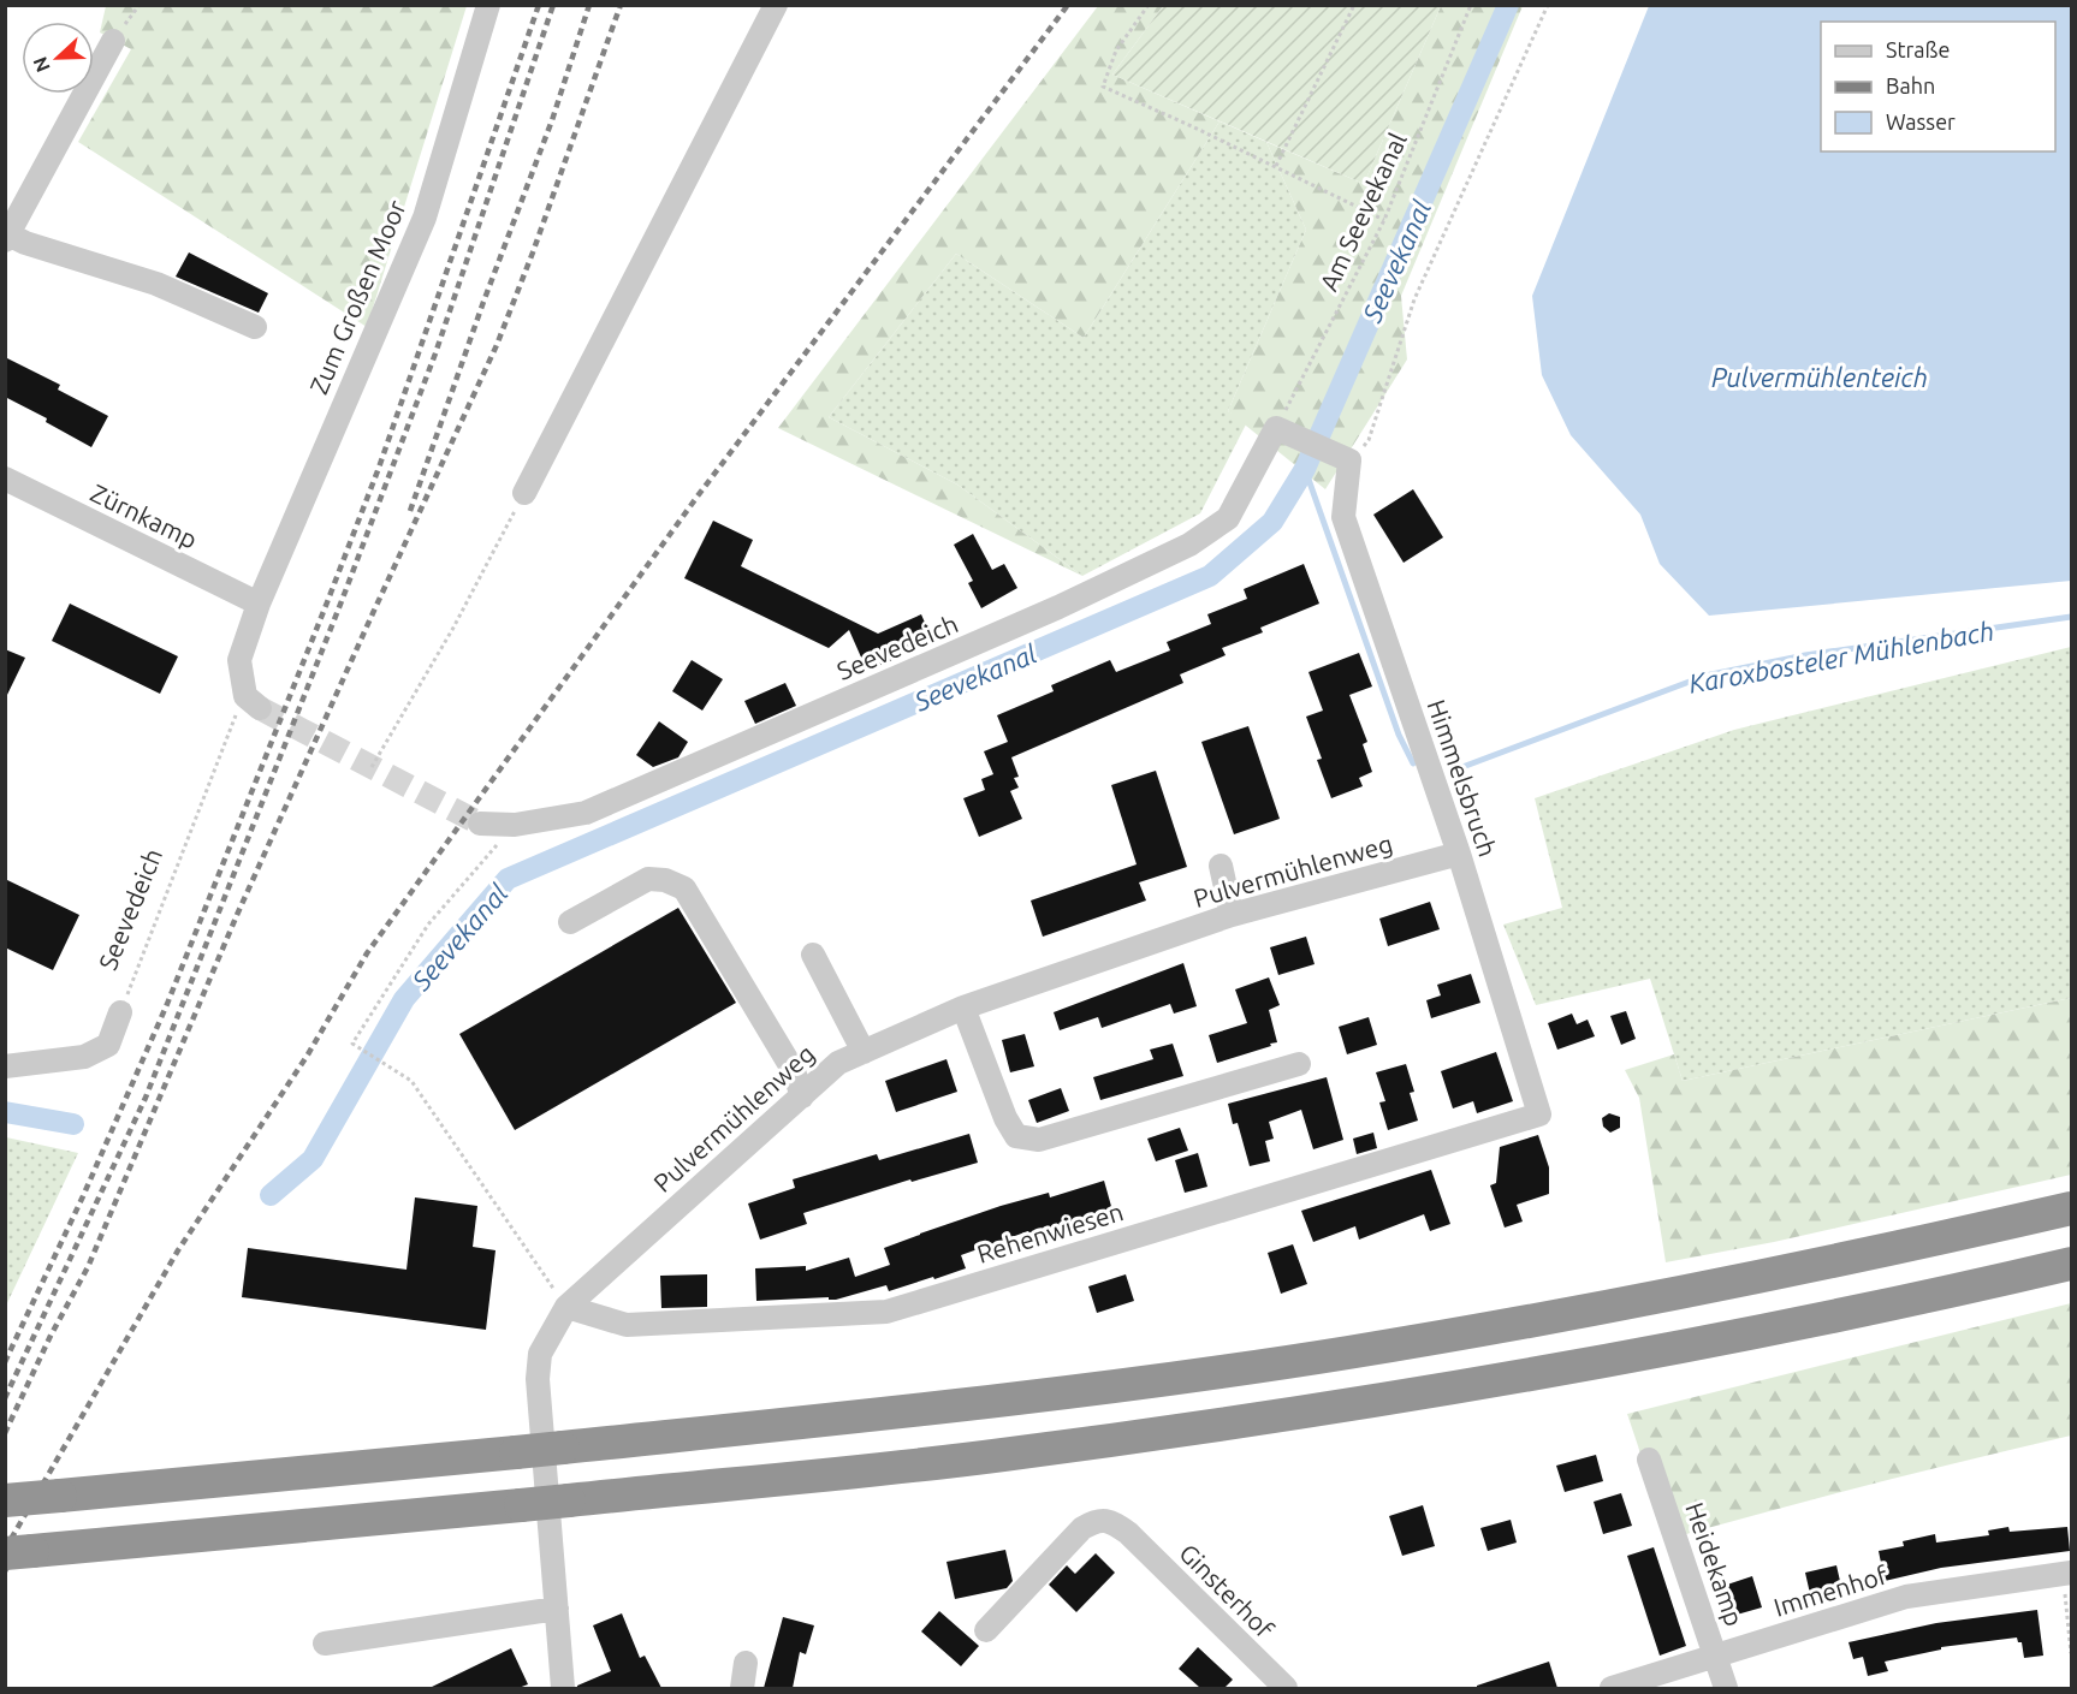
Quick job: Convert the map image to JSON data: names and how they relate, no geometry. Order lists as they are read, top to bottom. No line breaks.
{"streets":{"street":["Zum Großen Moor","Zürnkamp","Seevedeich","Himmelsbruch","Pulvermühlenweg","Rehenwiesen","Heidekamp","Ginsterhof","Immenhof"],"path":["Am Seevekanal"]},"crossings":[["Am Seevekanal","Seevedeich"],["Zum Großen Moor","Zürnkamp"],["Himmelsbruch","Pulvermühlenweg"],["Himmelsbruch","Rehenwiesen"],["Pulvermühlenweg","Rehenwiesen"],["Heidekamp","Immenhof"]],"water":["Seevekanal","Pulvermühlenteich","Karoxbosteler Mühlenbach"],"legend":["Straße","Bahn","Wasser"],"north":"left"}
